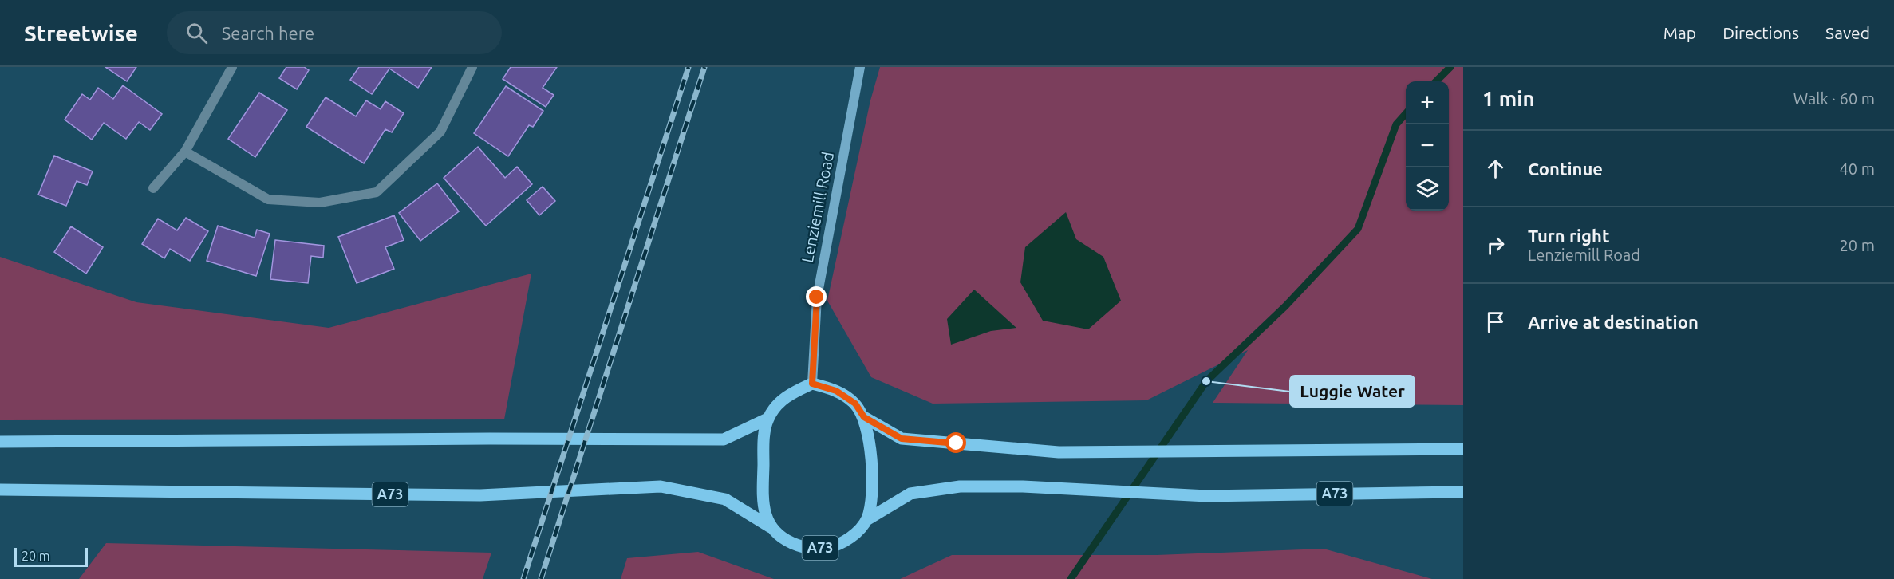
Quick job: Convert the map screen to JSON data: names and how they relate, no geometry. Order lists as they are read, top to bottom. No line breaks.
{"streets":{"main road":["Lenziemill Road","A73"]},"crossings":[["Lenziemill Road","A73"]],"places":["Luggie Water"],"scale_bar":"20 m","page":{"header":"Streetwise","search":"Search here","nav":["Map","Directions","Saved"],"heading":["1 min","Walk · 60 m"],"map_buttons":["+","−"],"list":[["Continue","40 m"],["Turn right","Lenziemill Road","20 m"],"Arrive at destination"],"scale":"20 m"}}
